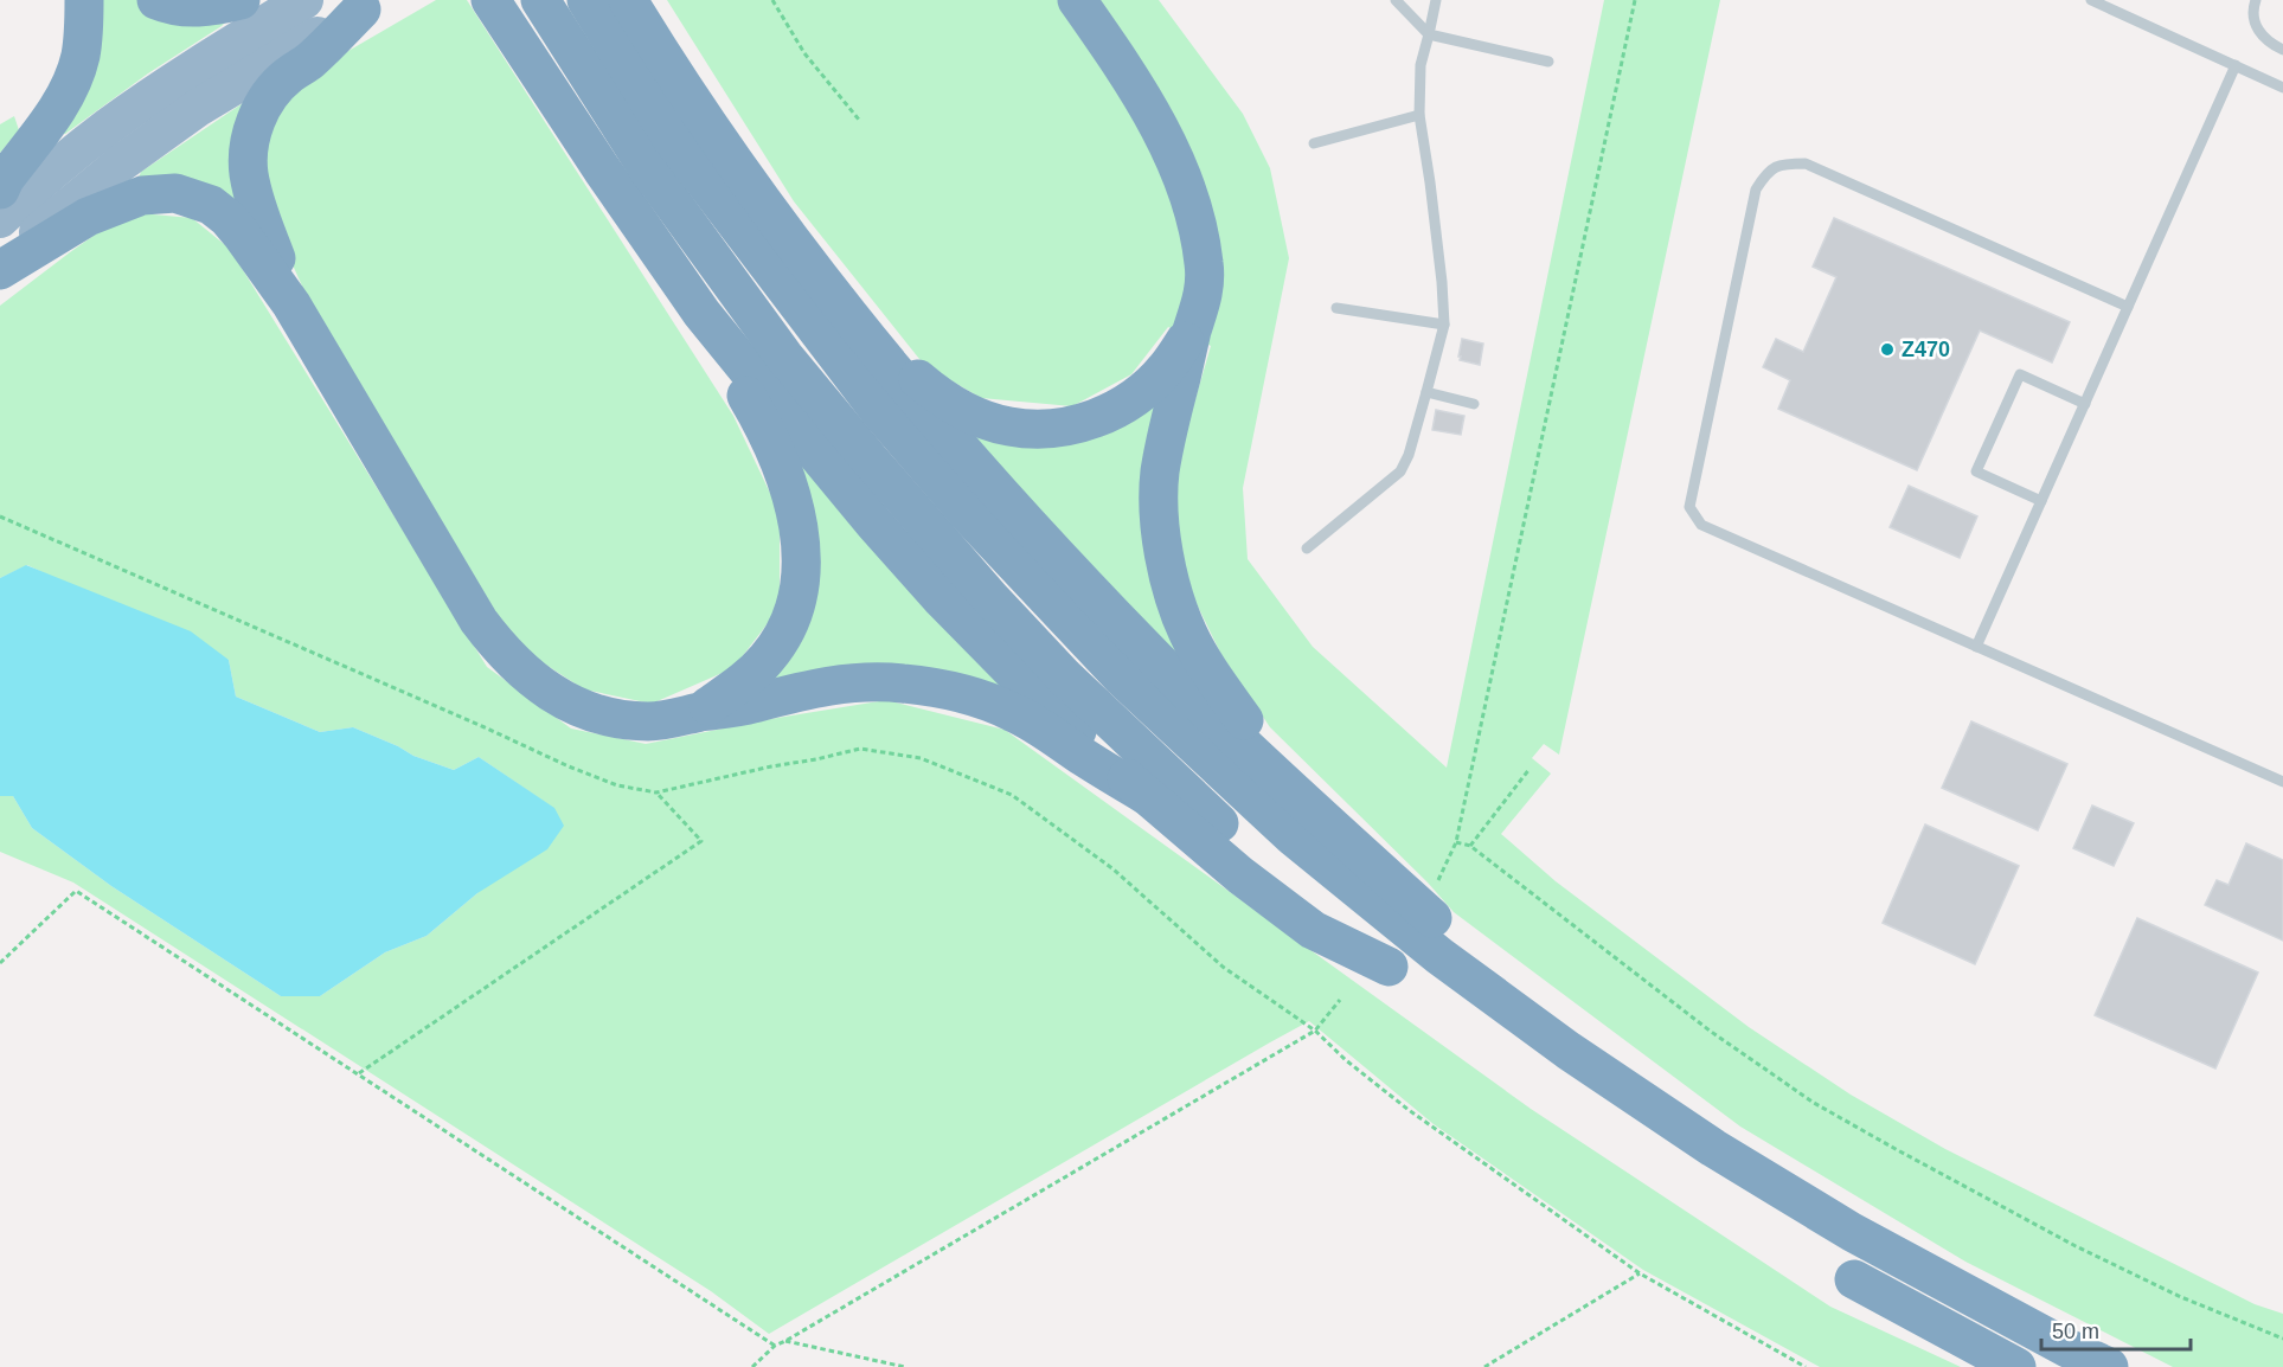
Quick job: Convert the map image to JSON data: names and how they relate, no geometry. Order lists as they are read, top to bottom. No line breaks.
{"places":["Z470"],"scale_bar":"50 m"}
